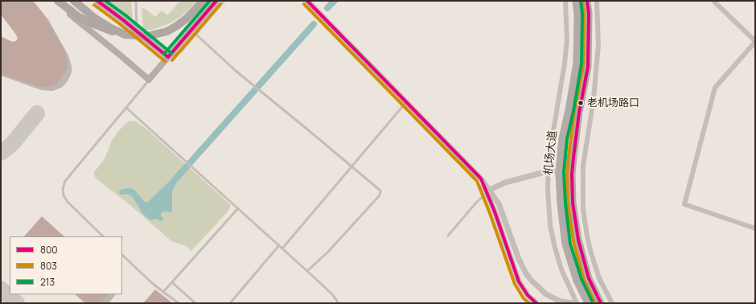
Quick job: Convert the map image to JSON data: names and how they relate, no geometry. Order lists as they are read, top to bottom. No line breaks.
{"streets":{"main road":["机场大道"]},"places":["老机场路口"],"lines":["transit line 800","transit line 213","transit line 803"],"legend":["800","803","213"]}
